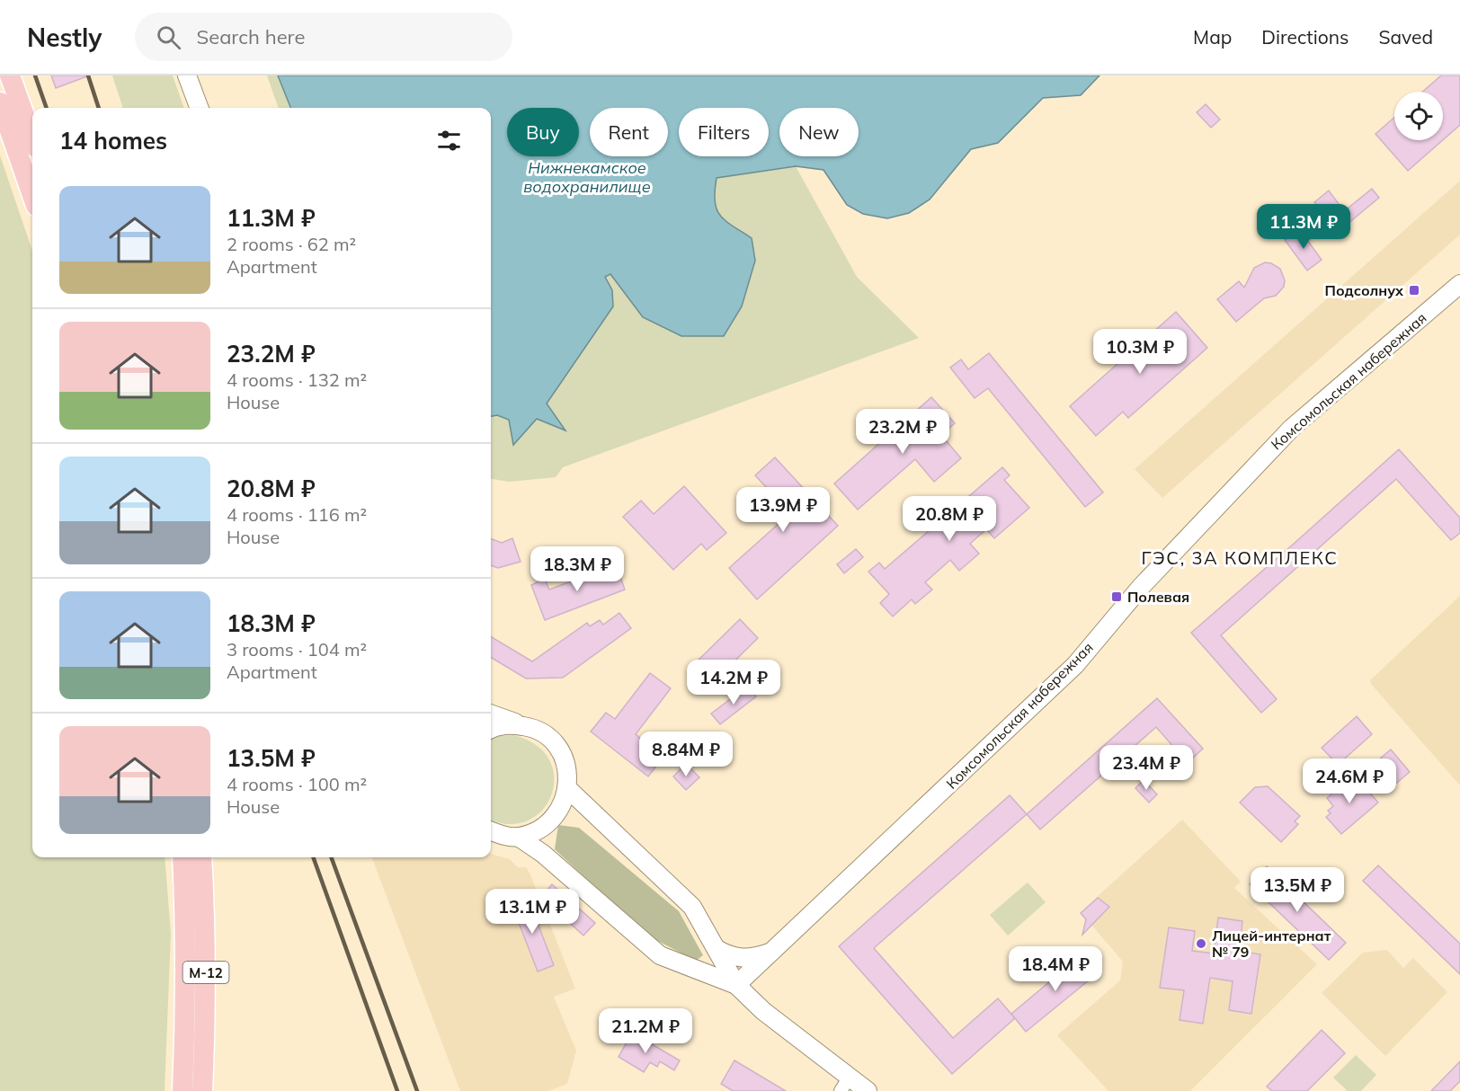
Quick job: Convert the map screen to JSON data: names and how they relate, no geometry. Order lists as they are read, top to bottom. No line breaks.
{"streets":{"main road":["М-12"],"street":["Комсомольская набережная"]},"districts":["ГЭС, 3А КОМПЛЕКС"],"water":["Нижнекамское водохранилище"],"places":{"transit":["Подсолнух","Полевая"],"other":["Лицей-интернат № 79"]},"page":{"header":"Nestly","search":"Search here","nav":["Map","Directions","Saved"],"chip":["Buy","Rent","Filters","New"],"heading":"14 homes","list":[{"name":"11.3M ₽","note":"2 rooms · 62 m² · Apartment"},{"name":"23.2M ₽","note":"4 rooms · 132 m² · House"},{"name":"20.8M ₽","note":"4 rooms · 116 m² · House"},{"name":"18.3M ₽","note":"3 rooms · 104 m² · Apartment"},{"name":"13.5M ₽","note":"4 rooms · 100 m² · House"}],"price":["11.3M ₽","10.3M ₽","23.2M ₽","13.9M ₽","20.8M ₽","18.3M ₽","14.2M ₽","8.84M ₽","23.4M ₽","24.6M ₽","13.5M ₽","13.1M ₽","18.4M ₽","21.2M ₽"]}}
